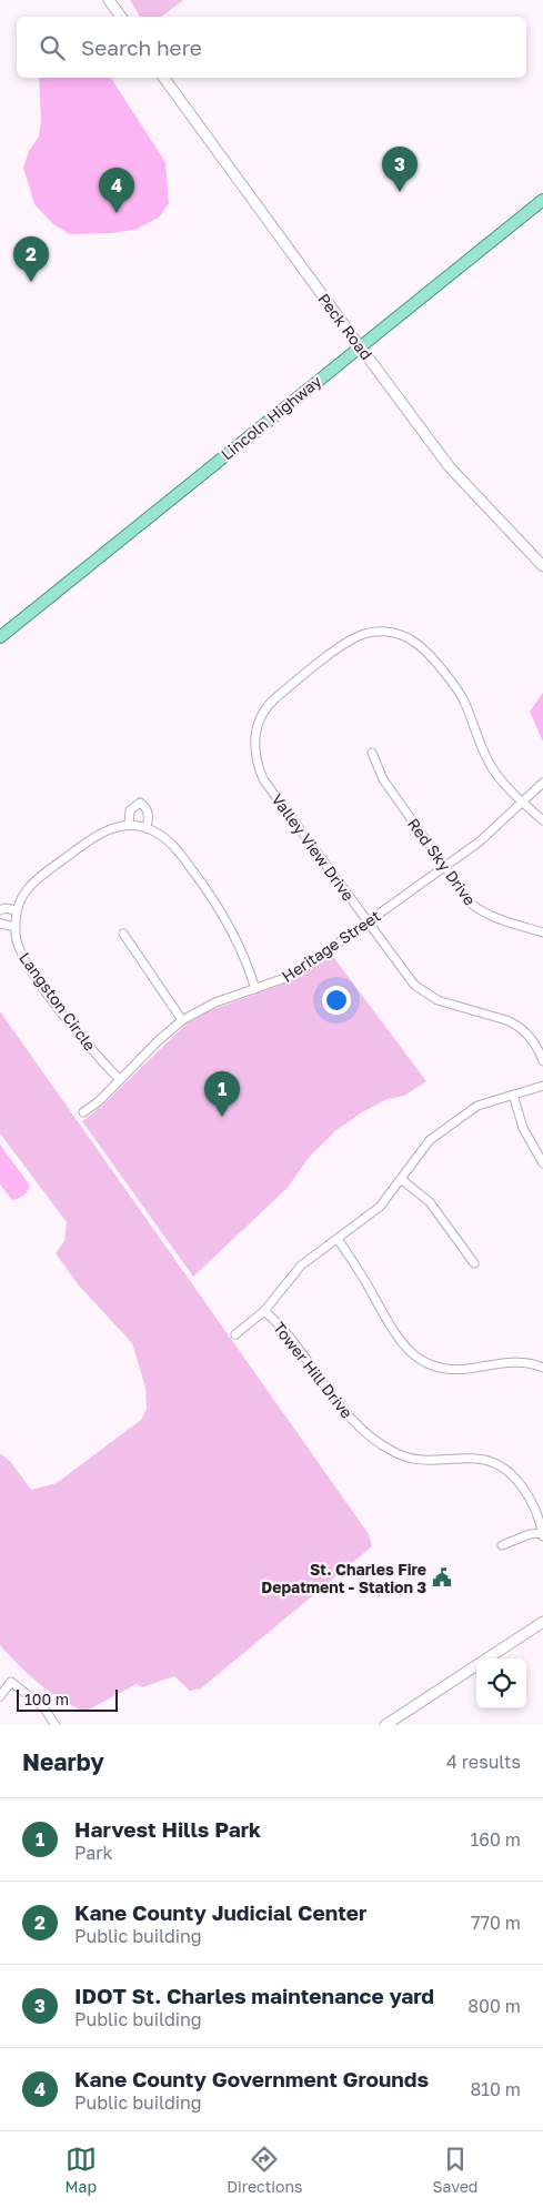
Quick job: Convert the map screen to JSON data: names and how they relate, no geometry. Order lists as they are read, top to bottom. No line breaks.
{"streets":{"main road":["Lincoln Highway"],"street":["Peck Road","Valley View Drive","Red Sky Drive","Heritage Street","Langston Circle","Tower Hill Drive"]},"crossings":[["Peck Road","Lincoln Highway"],["Valley View Drive","Heritage Street"],["Red Sky Drive","Heritage Street"],["Heritage Street","Langston Circle"]],"places":{"public building":["St. Charles Fire Depatment - Station 3"]},"scale_bar":"100 m","page":{"search":"Search here","pins":["3","4","2","1"],"scale":"100 m","heading":["Nearby","4 results"],"list":[{"mark":"1","name":"Harvest Hills Park","note":"Park","value":"160 m"},{"mark":"2","name":"Kane County Judicial Center","note":"Public building","value":"770 m"},{"mark":"3","name":"IDOT St. Charles maintenance yard","note":"Public building","value":"800 m"},{"mark":"4","name":"Kane County Government Grounds","note":"Public building","value":"810 m"}],"nav":["Map","Directions","Saved"]}}
